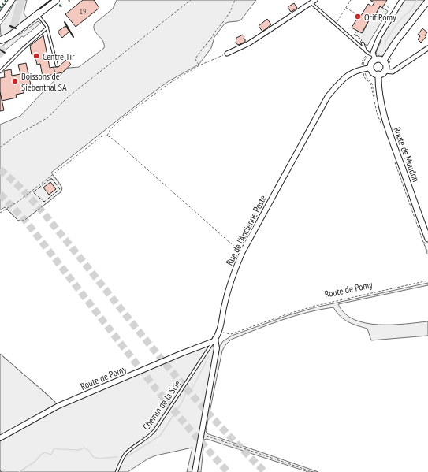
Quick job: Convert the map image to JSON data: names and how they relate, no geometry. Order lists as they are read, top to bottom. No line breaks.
{"streets":{"main road":["Route de Moudon"],"street":["Rue de l'Ancienne Poste","Route de Pomy"],"lane":["Chemin de la Scie"]},"crossings":[["Route de Moudon","Rue de l'Ancienne Poste"],["Rue de l'Ancienne Poste","Route de Pomy"],["Rue de l'Ancienne Poste","Chemin de la Scie"],["Route de Pomy","Chemin de la Scie"]],"places":["Orif Pomy","Centre Tir","Boissons de Siebenthal SA"],"house_numbers":["19"]}
